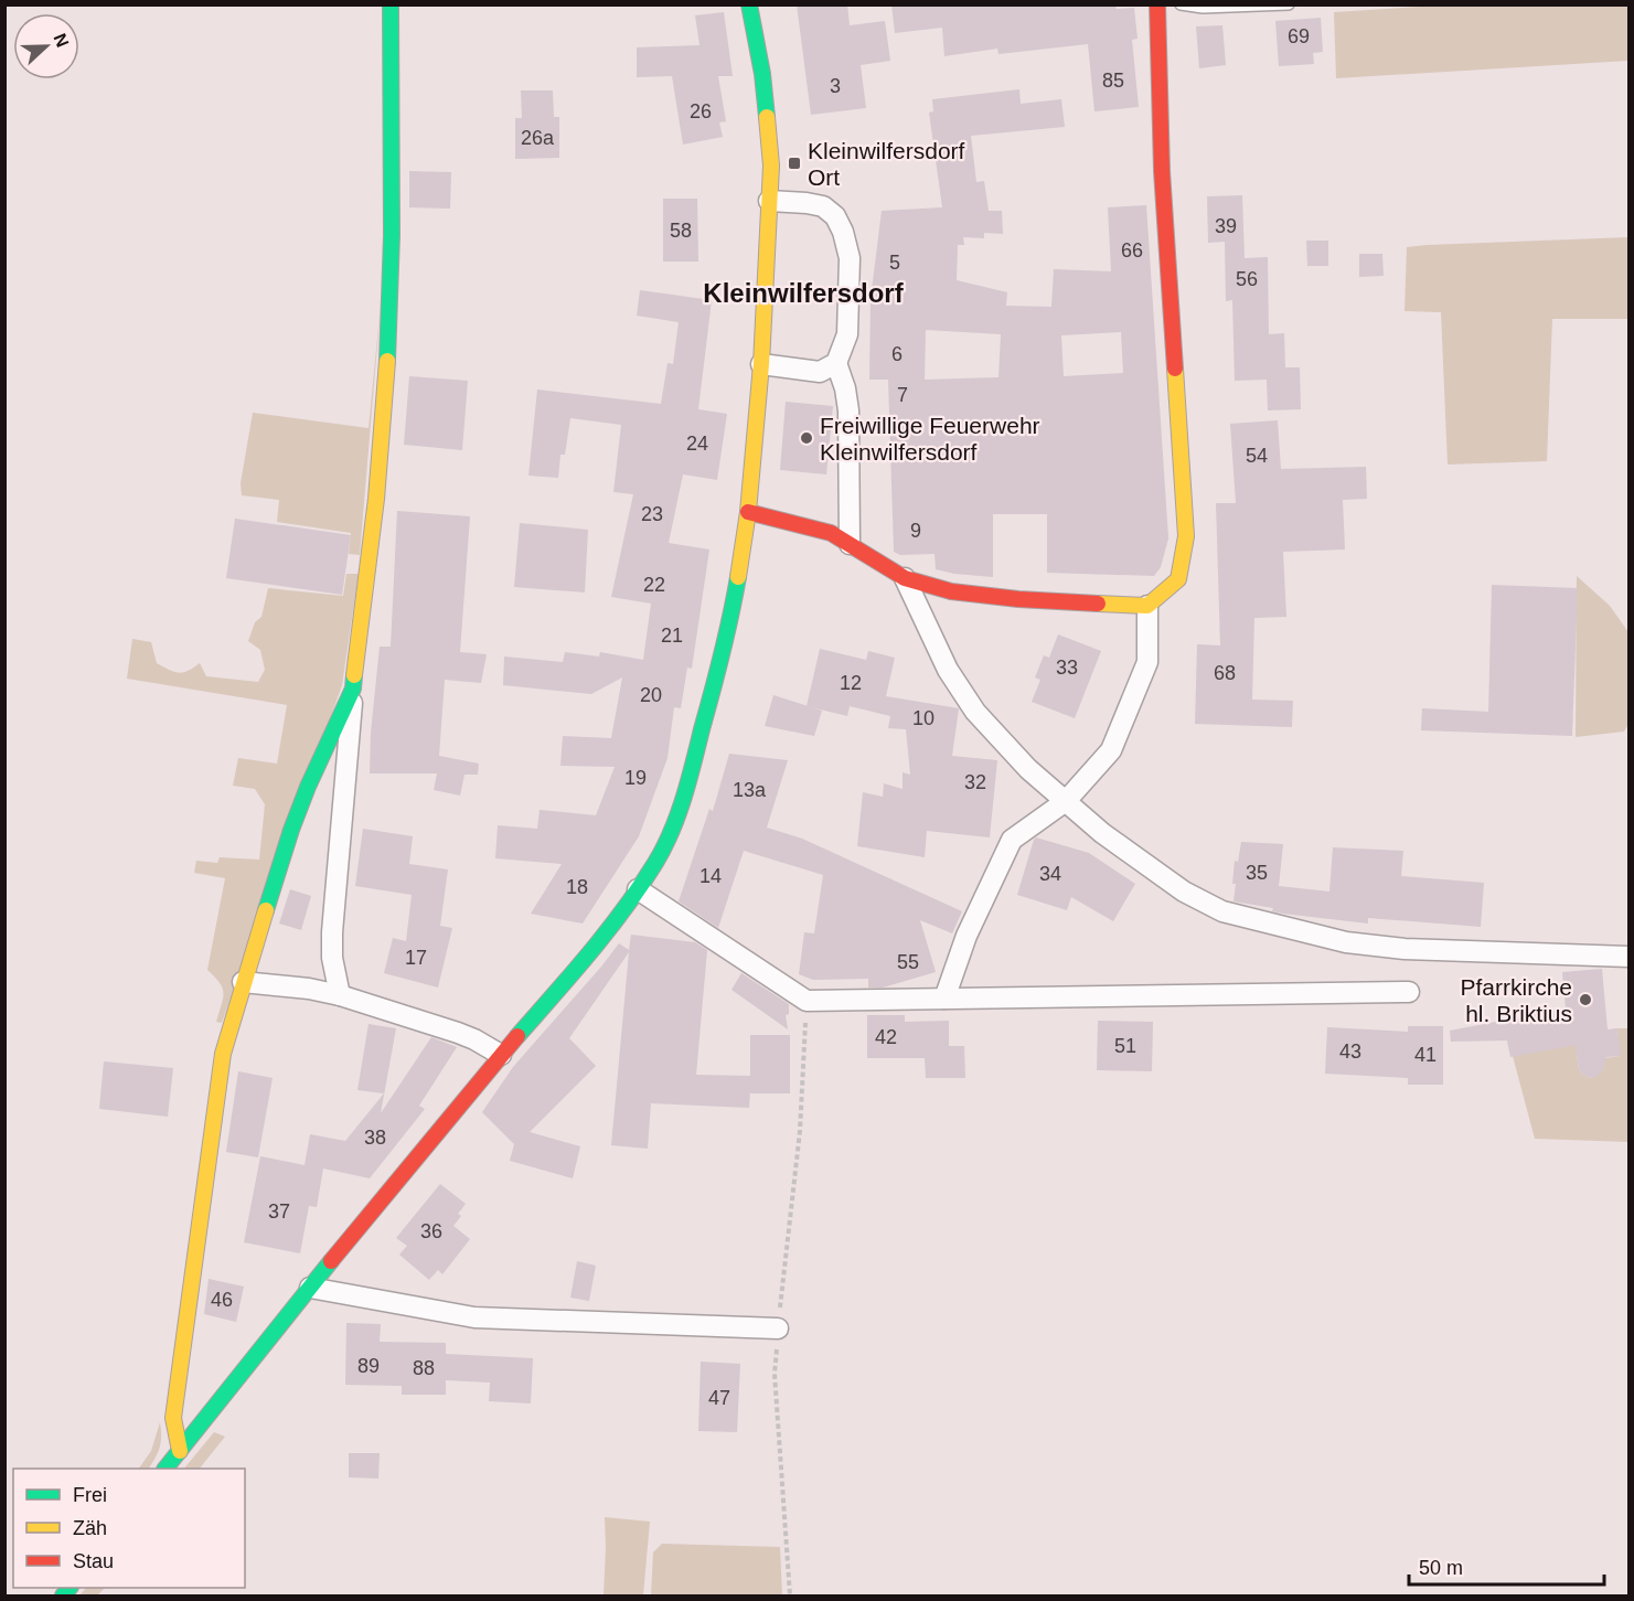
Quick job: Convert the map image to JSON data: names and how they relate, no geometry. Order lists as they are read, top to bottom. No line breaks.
{"districts":["Kleinwilfersdorf"],"places":{"transit":["Kleinwilfersdorf Ort"],"other":["Freiwillige Feuerwehr Kleinwilfersdorf","Pfarrkirche hl. Briktius"]},"house_numbers":["69","85","3","26","26a","39","58","66","5","56","6","7","24","54","23","9","22","21","33","68","12","20","10","19","32","13a","35","34","14","18","17","55","42","51","43","41","38","37","36","46","89","88","47"],"legend":["Frei","Zäh","Stau"],"scale_bar":"50 m","north":"right"}
